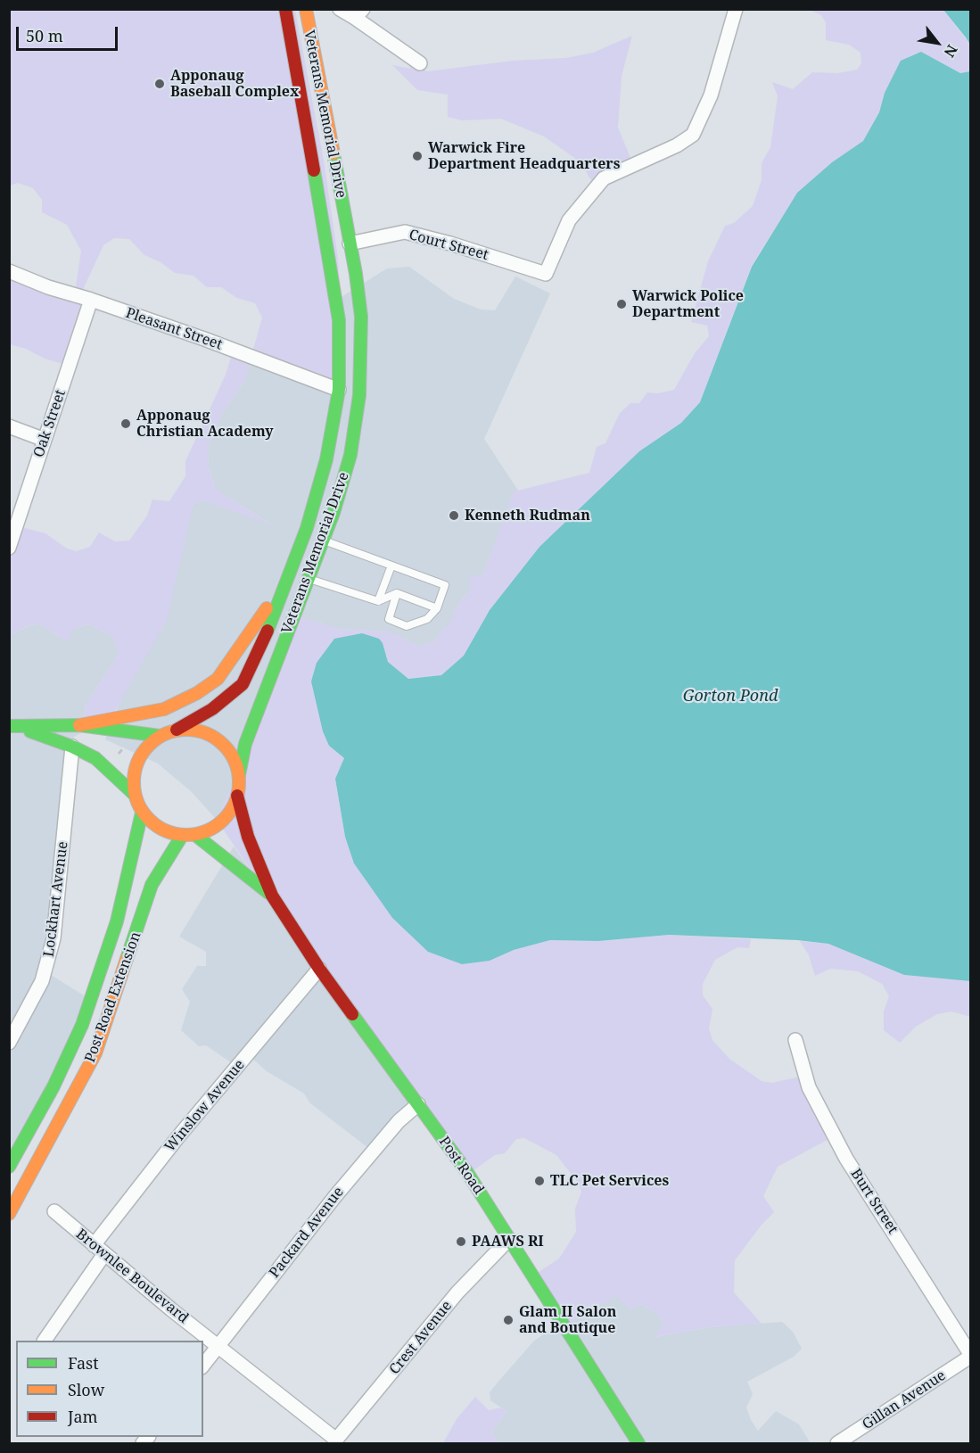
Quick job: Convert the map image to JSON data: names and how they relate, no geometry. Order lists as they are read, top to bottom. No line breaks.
{"streets":{"main road":["Veterans Memorial Drive","Post Road Extension","Post Road"],"street":["Court Street","Pleasant Street","Oak Street","Lockhart Avenue","Winslow Avenue","Burt Street","Packard Avenue","Brownlee Boulevard","Crest Avenue","Gillan Avenue"]},"crossings":[["Veterans Memorial Drive","Court Street"],["Veterans Memorial Drive","Pleasant Street"],["Veterans Memorial Drive","Post Road Extension"],["Veterans Memorial Drive","Post Road"],["Pleasant Street","Oak Street"],["Post Road Extension","Post Road"],["Winslow Avenue","Post Road"],["Winslow Avenue","Brownlee Boulevard"],["Post Road","Packard Avenue"],["Post Road","Crest Avenue"],["Burt Street","Gillan Avenue"],["Packard Avenue","Brownlee Boulevard"],["Brownlee Boulevard","Crest Avenue"]],"water":["Gorton Pond"],"places":["Apponaug Baseball Complex","Warwick Fire Department Headquarters","Warwick Police Department","Apponaug Christian Academy","Kenneth Rudman","TLC Pet Services","PAAWS RI","Glam II Salon and Boutique"],"legend":["Fast","Slow","Jam"],"scale_bar":"50 m","north":"bottom right"}
